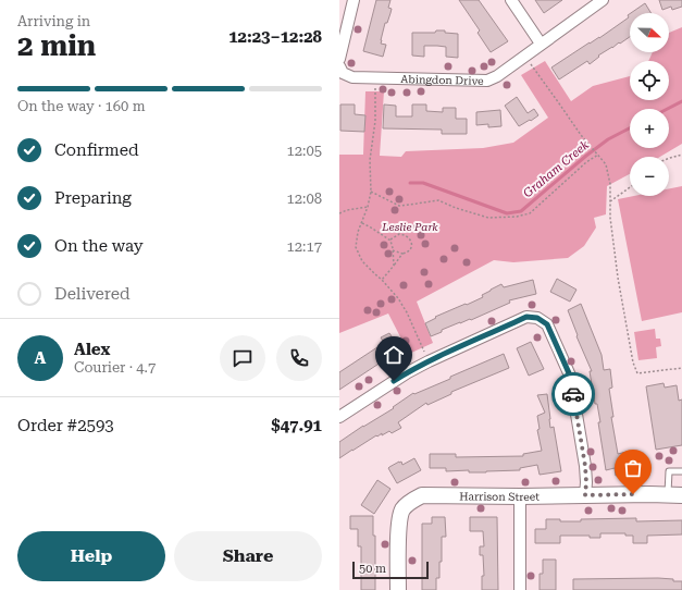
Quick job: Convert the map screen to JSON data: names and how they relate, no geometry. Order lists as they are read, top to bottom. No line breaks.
{"streets":{"street":["Abingdon Drive","Harrison Street"]},"water":["Graham Creek"],"parks":["Leslie Park"],"scale_bar":"50 m","north":"right","page":{"heading":["2 min","Arriving in","12:23–12:28"],"panel":["Alex","Courier · 4.7","Order #2593","$47.91"],"map_buttons":["+","−"],"bar":"On the way · 160 m","list":[["Confirmed","12:05"],["Preparing","12:08"],["On the way","12:17"],"Delivered"],"round":"A","buttons":["Help","Share"],"scale":"50 m"}}
